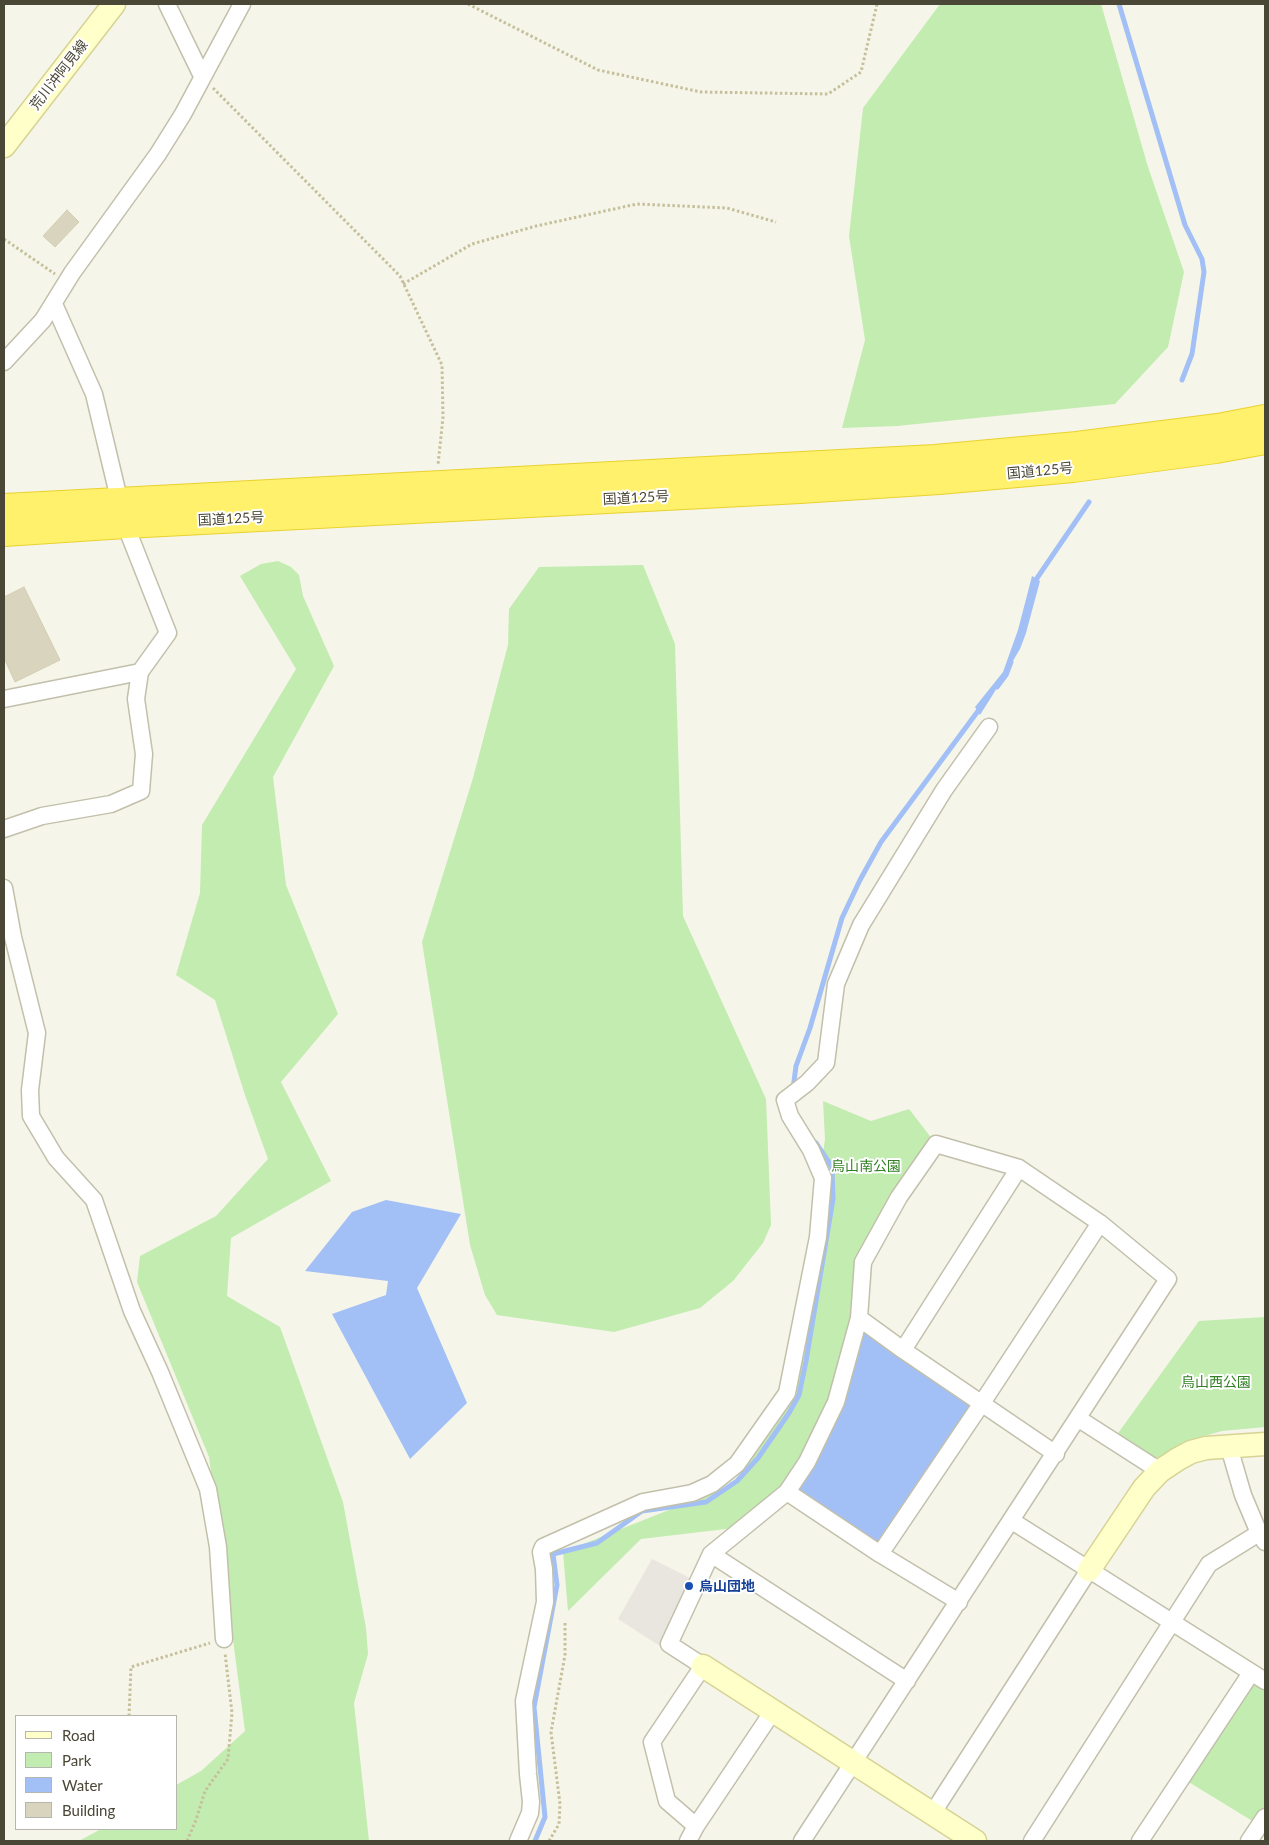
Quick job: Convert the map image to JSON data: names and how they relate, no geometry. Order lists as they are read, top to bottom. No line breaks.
{"streets":{"highway":["国道125号"],"street":["荒川沖阿見線"]},"parks":["烏山南公園","烏山西公園"],"places":["烏山団地"],"legend":["Road","Park","Water","Building"]}
